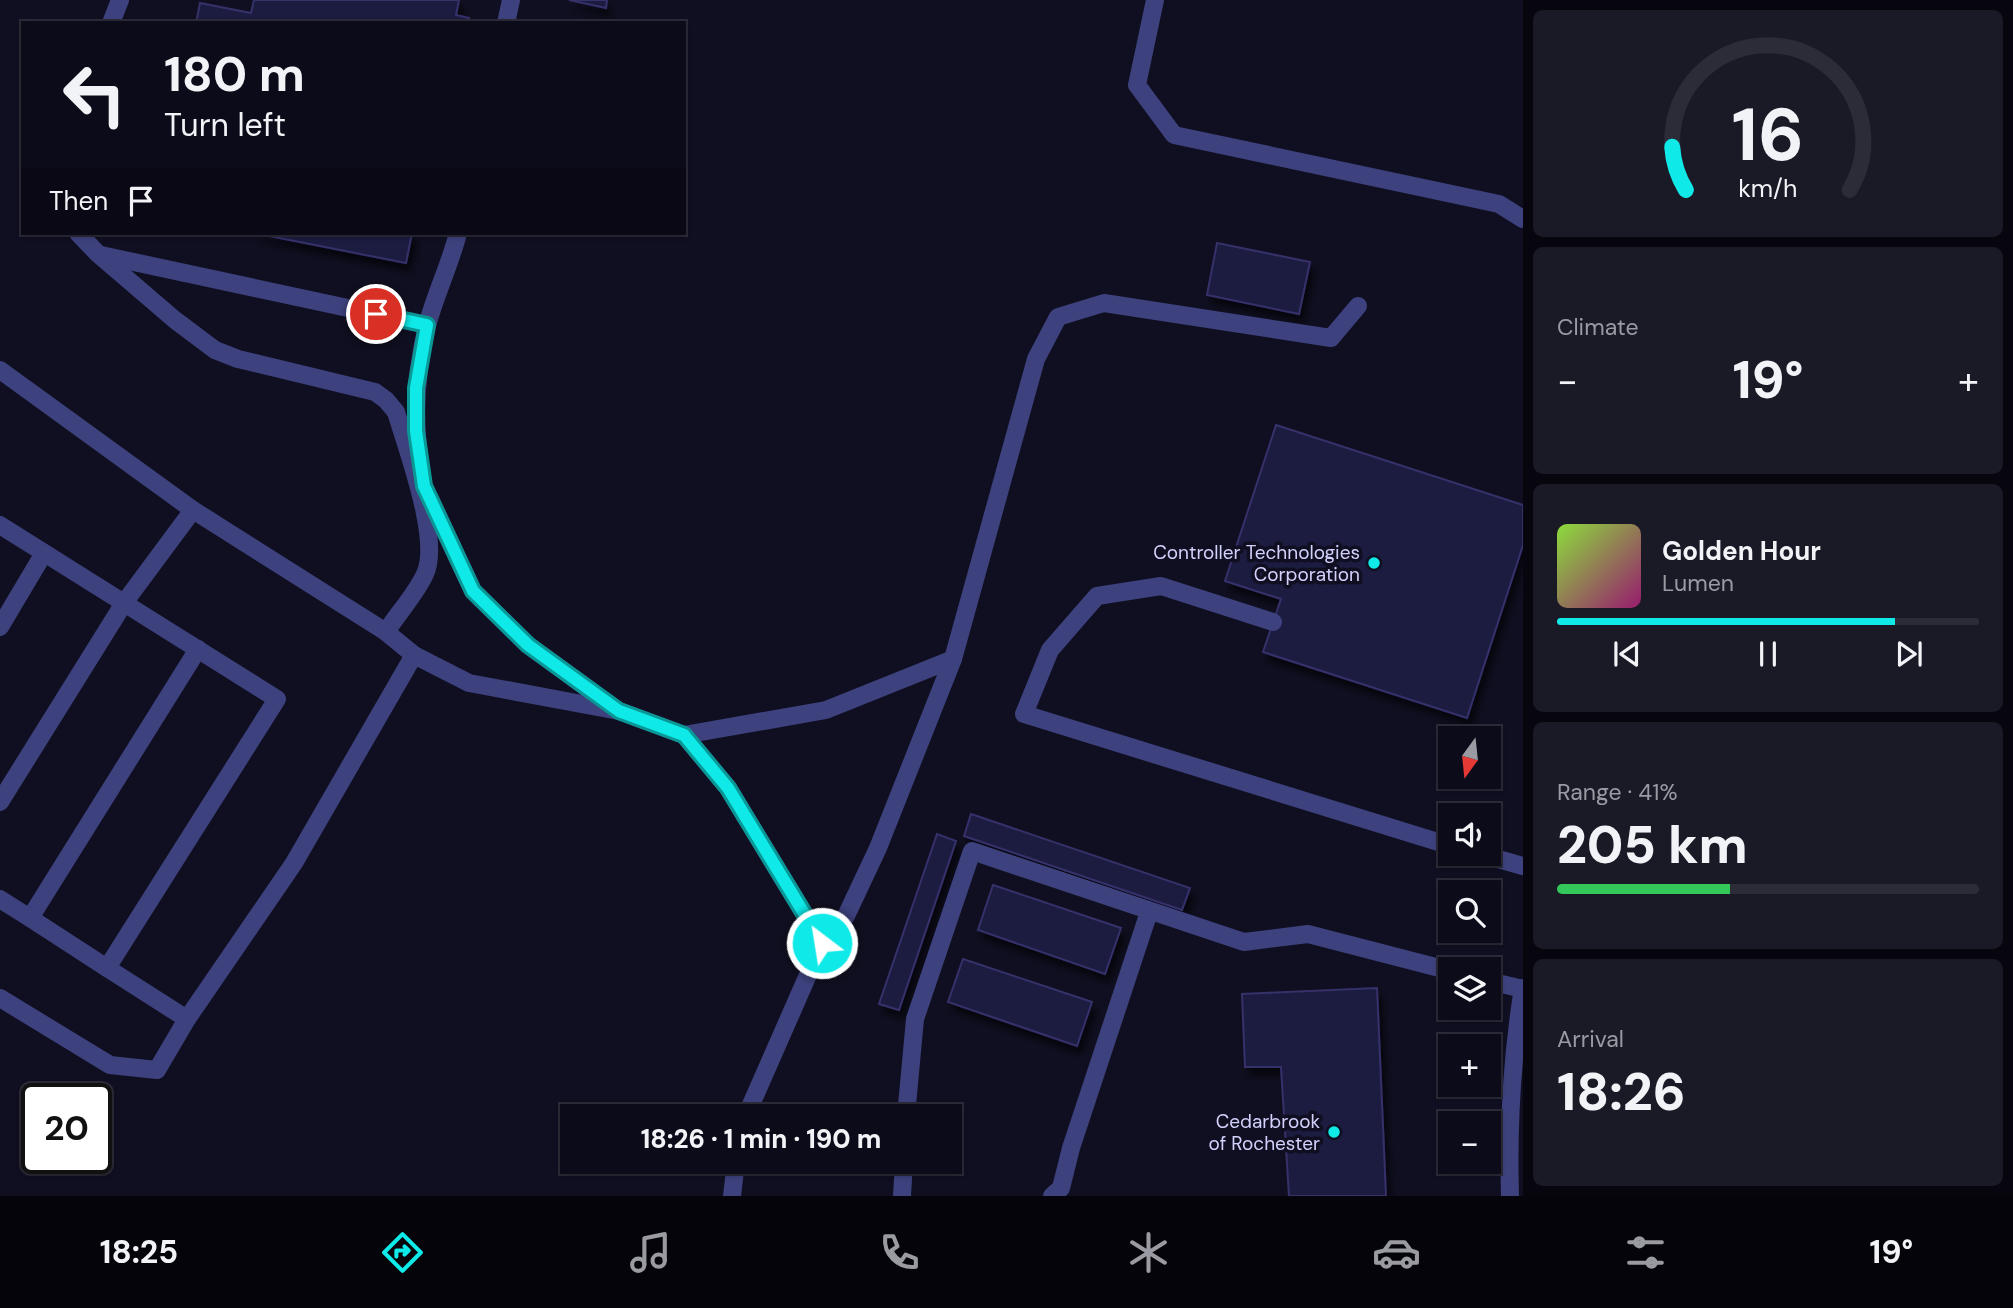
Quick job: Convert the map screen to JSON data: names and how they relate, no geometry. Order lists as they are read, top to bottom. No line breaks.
{"places":["Controller Technologies Corporation","Cedarbrook of Rochester"],"north":"bottom","page":{"turn":["180 m","Turn left"],"then":"Then","tile":["Climate",["Range · 41%","205 km"],["Arrival","18:26"]],"heat":["−","19°","+"],"song":["Golden Hour","Lumen"],"map_buttons":["+","−"],"limit":"20","trip":"18:26 · 1 min · 190 m","tabs":["18:25","19°"],"gauge":["16","km/h"]}}
